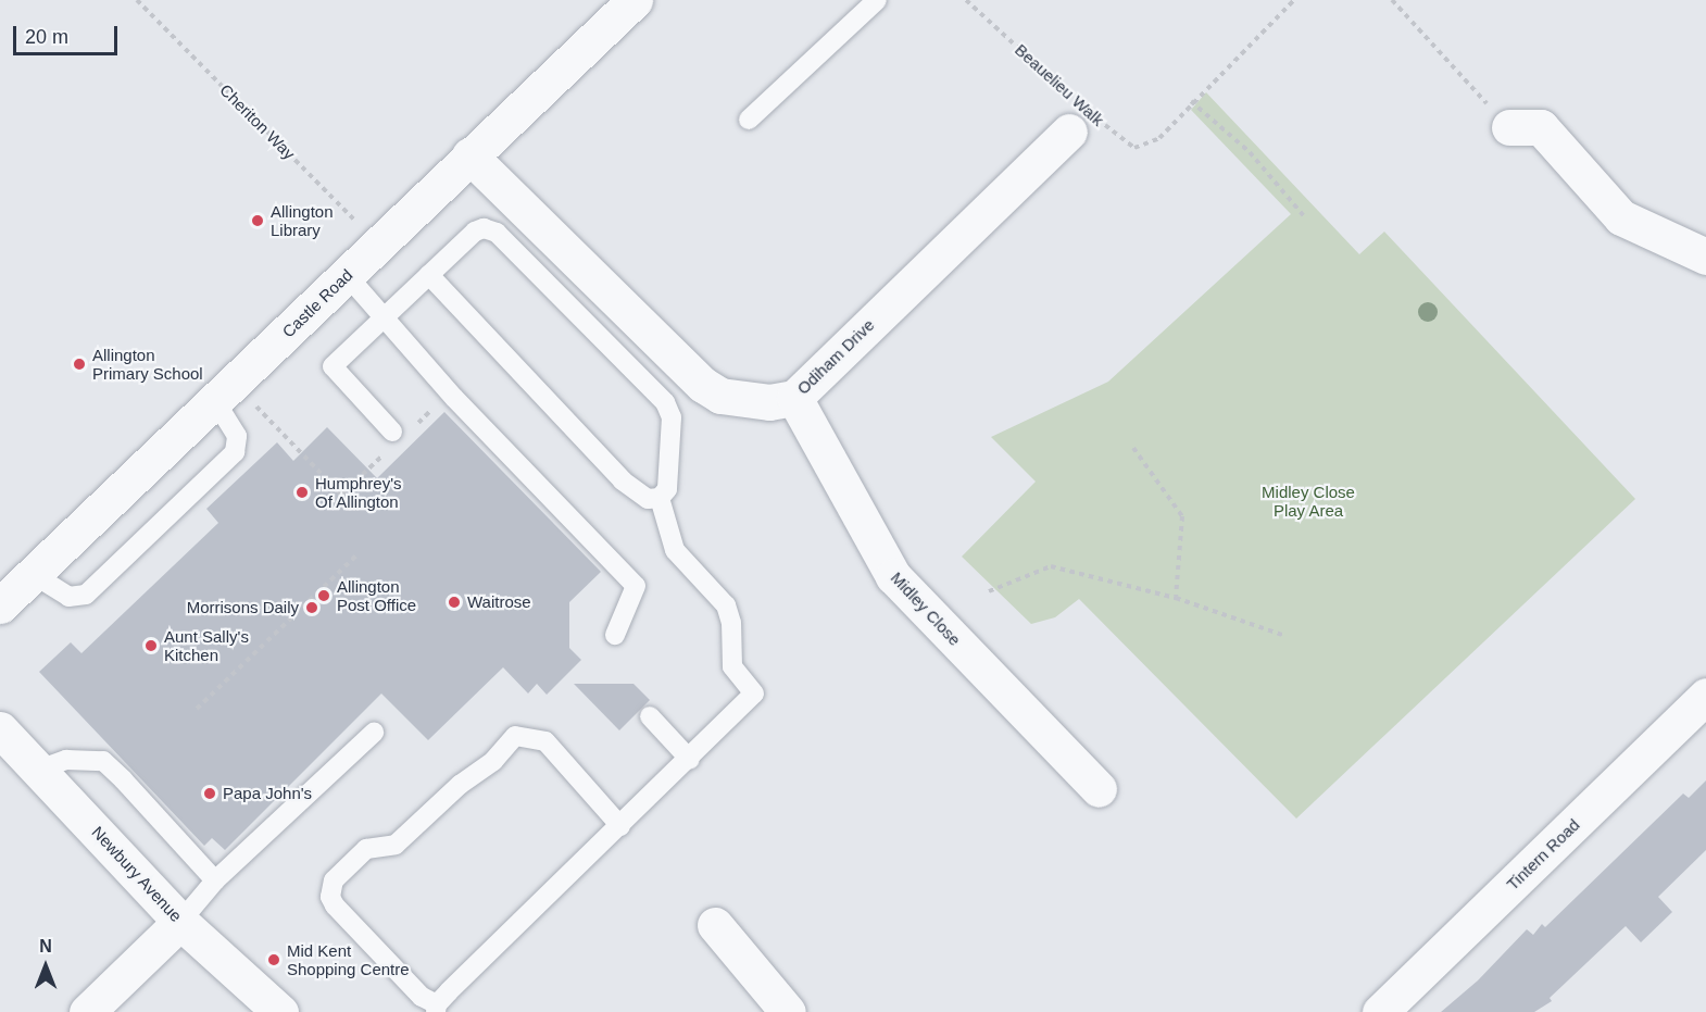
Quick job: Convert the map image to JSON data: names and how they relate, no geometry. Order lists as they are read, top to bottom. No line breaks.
{"streets":{"street":["Castle Road","Odiham Drive","Midley Close","Tintern Road","Newbury Avenue"],"path":["Beauelieu Walk","Cheriton Way"]},"crossings":[["Beauelieu Walk","Odiham Drive"],["Cheriton Way","Castle Road"],["Castle Road","Odiham Drive"],["Odiham Drive","Midley Close"]],"parks":["Midley Close Play Area"],"places":["Allington Library","Allington Primary School","Humphrey's Of Allington","Allington Post Office","Waitrose","Morrisons Daily","Aunt Sally's Kitchen","Papa John's","Mid Kent Shopping Centre"],"scale_bar":"20 m","north":"top"}
